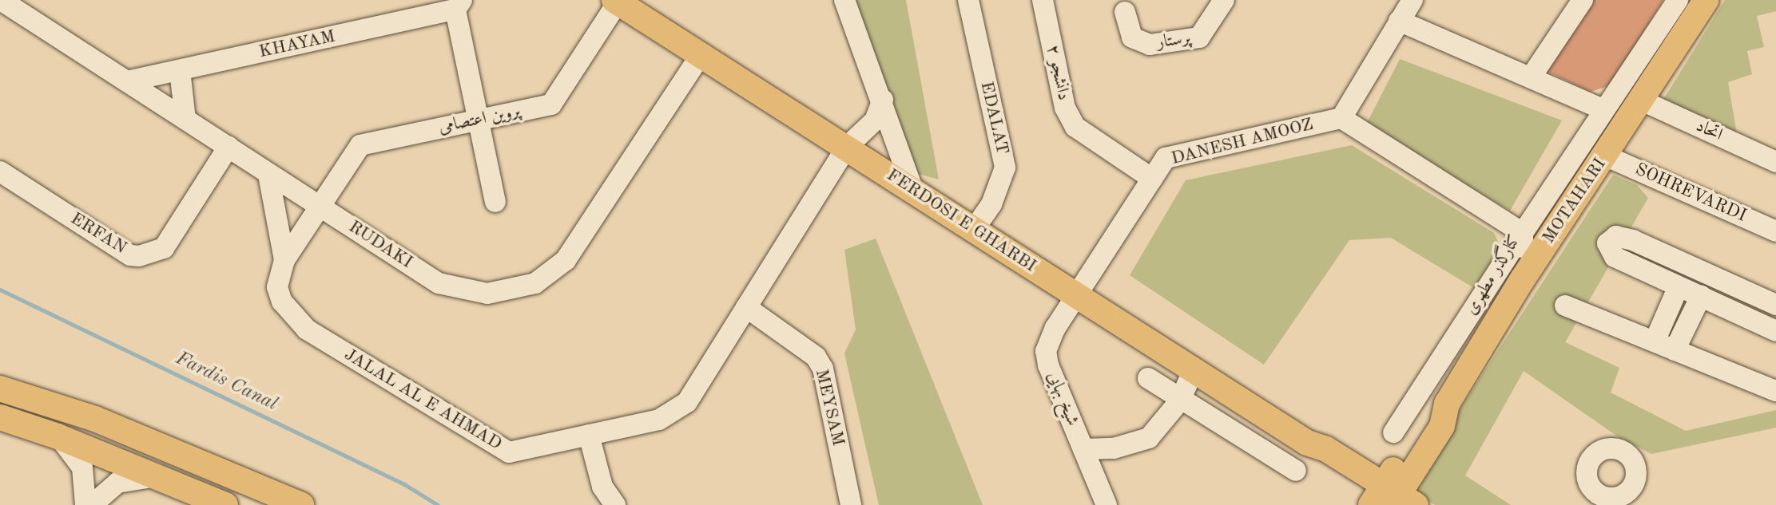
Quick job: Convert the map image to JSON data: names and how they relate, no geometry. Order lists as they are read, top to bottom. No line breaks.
{"streets":{"main road":["MOTAHARI","FERDOSI E GHARBI"],"street":["پرستار","KHAYAM","دانشجو ۲","EDALAT","پروین اعتصامی","اتحاد","DANESH AMOOZ","SOHREVARDI","ERFAN","RUDAKI","کنارگذر مطهری","شیخ بهایی","JALAL AL E AHMAD","MEYSAM"]},"crossings":[["KHAYAM","RUDAKI"],["دانشجو ۲","DANESH AMOOZ"],["EDALAT","FERDOSI E GHARBI"],["پروین اعتصامی","FERDOSI E GHARBI"],["پروین اعتصامی","RUDAKI"],["پروین اعتصامی","JALAL AL E AHMAD"],["اتحاد","MOTAHARI"],["DANESH AMOOZ","FERDOSI E GHARBI"],["DANESH AMOOZ","کنارگذر مطهری"],["DANESH AMOOZ","شیخ بهایی"],["SOHREVARDI","MOTAHARI"],["MOTAHARI","FERDOSI E GHARBI"],["FERDOSI E GHARBI","RUDAKI"],["FERDOSI E GHARBI","شیخ بهایی"],["FERDOSI E GHARBI","JALAL AL E AHMAD"],["ERFAN","RUDAKI"],["RUDAKI","JALAL AL E AHMAD"],["JALAL AL E AHMAD","MEYSAM"]],"water":["Fardis Canal"]}
